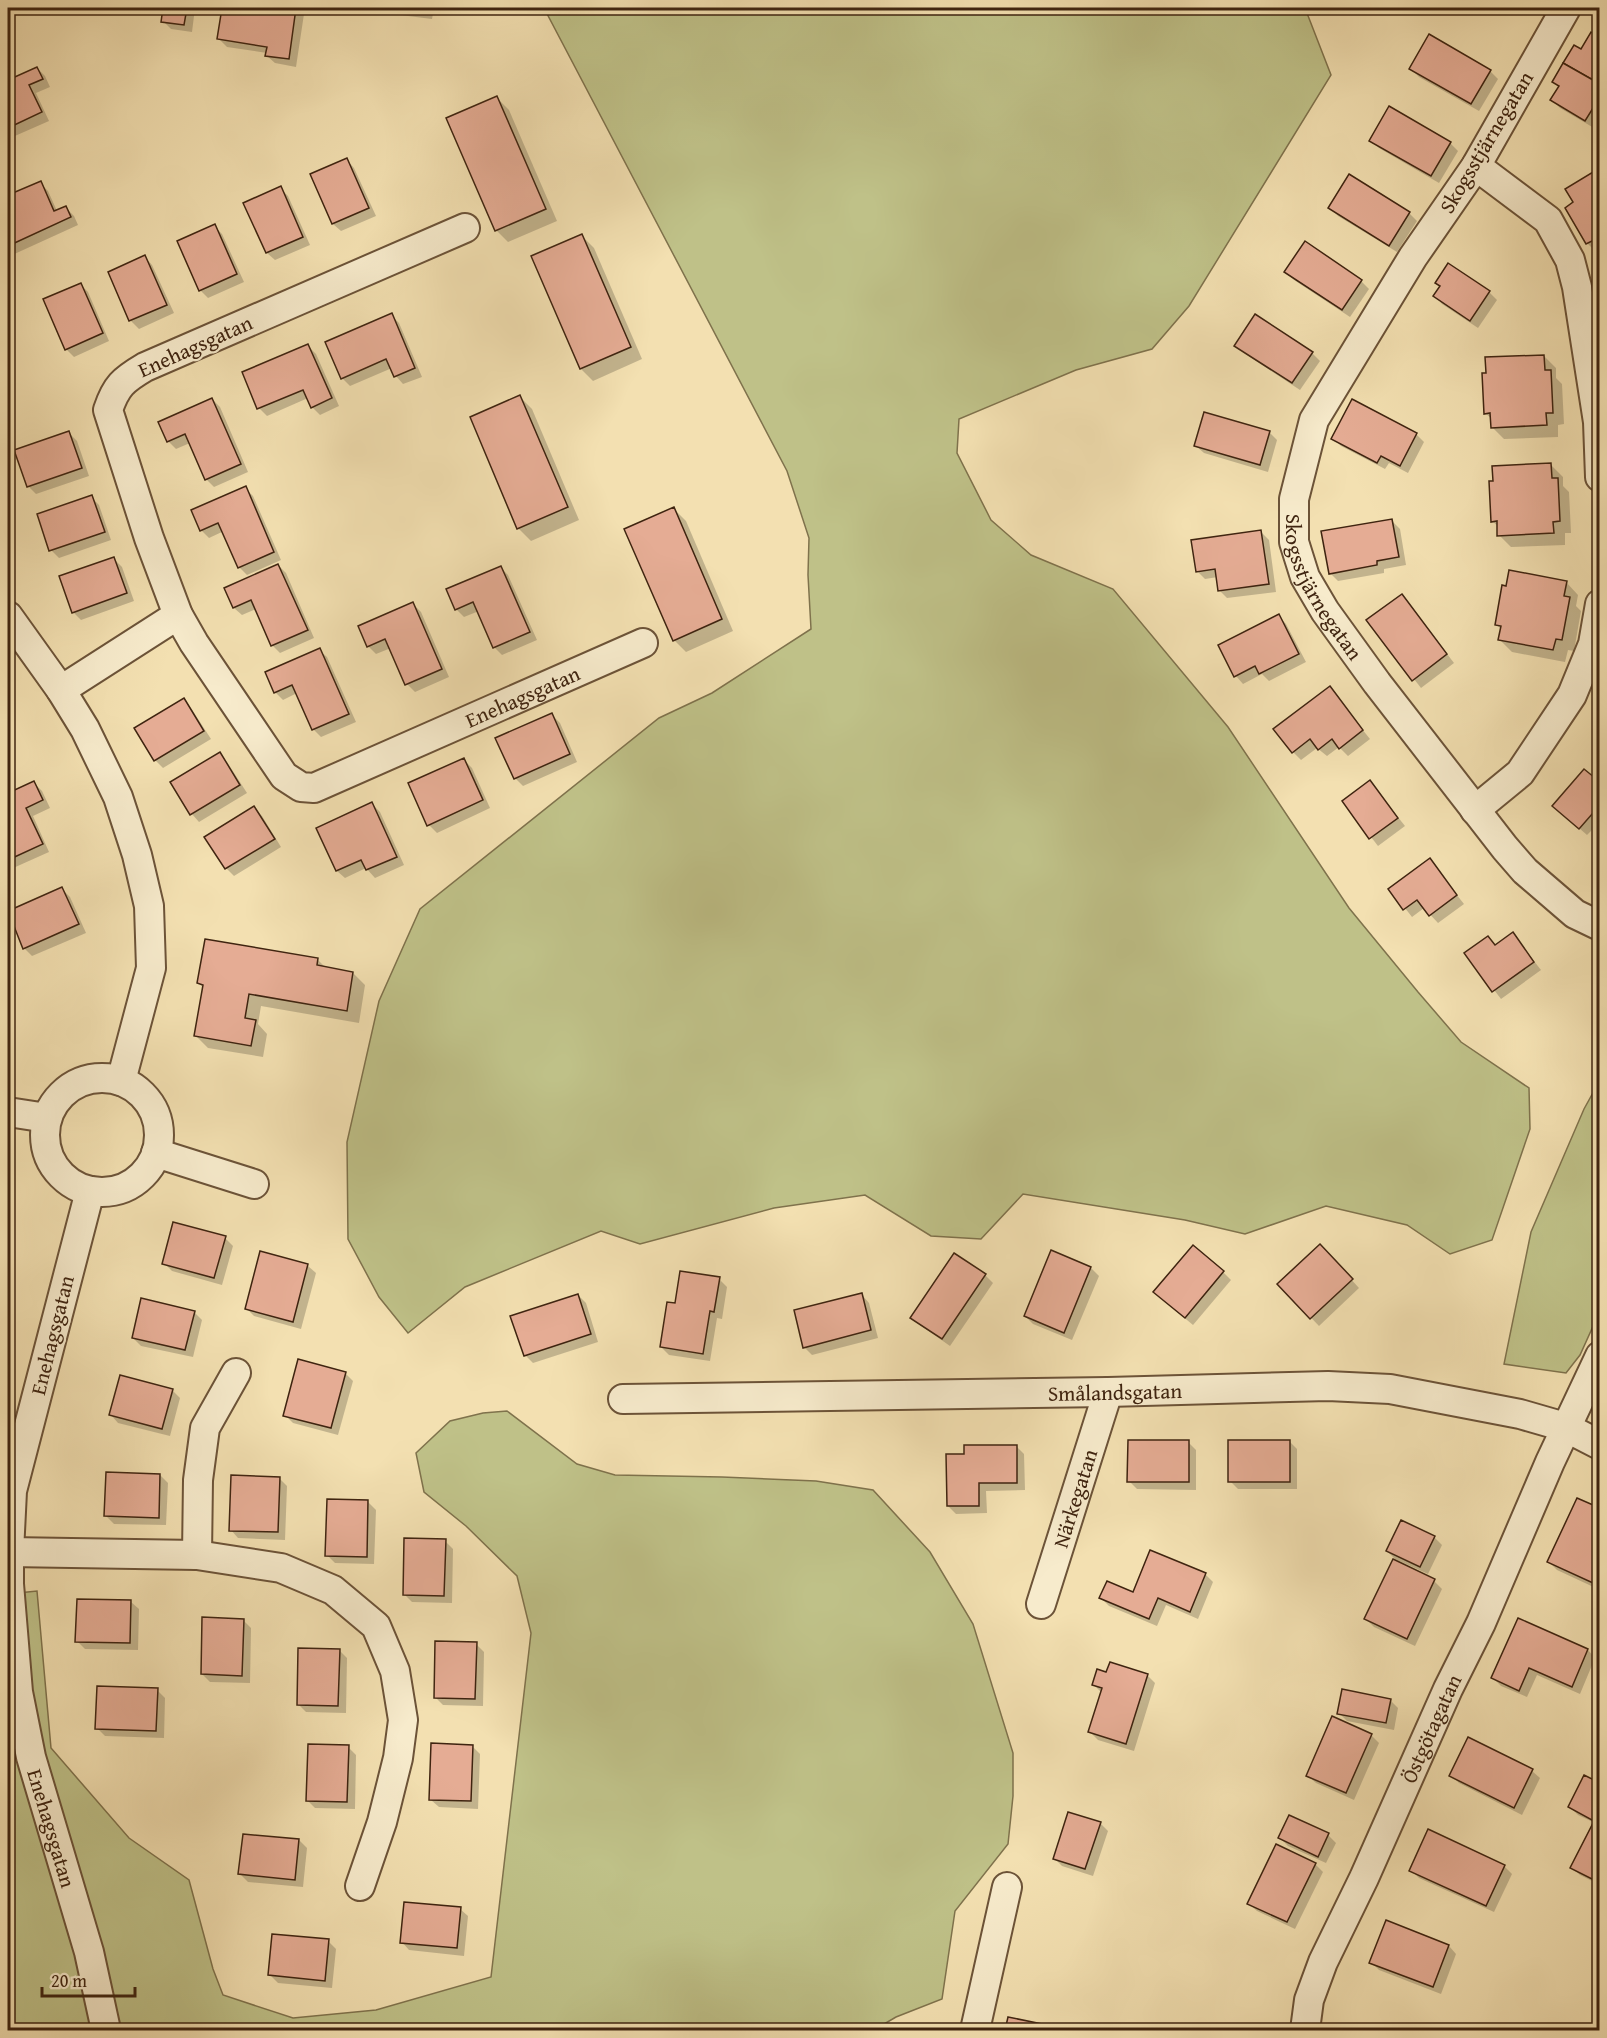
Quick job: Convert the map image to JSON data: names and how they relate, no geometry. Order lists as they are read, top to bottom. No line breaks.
{"streets":{"street":["Skogsstjärnegatan","Enehagsgatan","Smålandsgatan","Närkegatan","Östgötagatan"]},"crossings":[["Smålandsgatan","Närkegatan"],["Smålandsgatan","Östgötagatan"]],"scale_bar":"20 m"}
